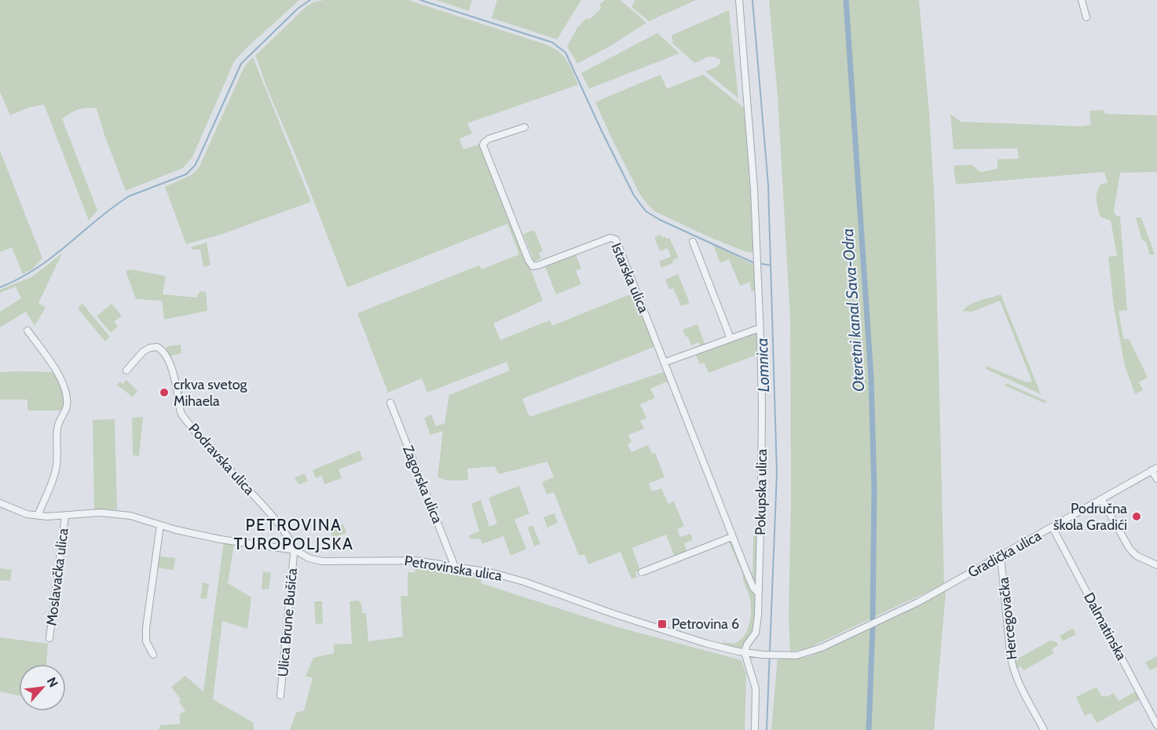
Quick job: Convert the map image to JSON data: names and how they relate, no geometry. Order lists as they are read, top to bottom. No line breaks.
{"streets":{"street":["Istarska ulica","Podravska ulica","Zagorska ulica","Pokupska ulica","Gradička ulica","Petrovinska ulica","Moslavačka ulica","Hercegovačka","Ulica Brune Bušića","Dalmatinska"]},"crossings":[["Istarska ulica","Pokupska ulica"],["Podravska ulica","Petrovinska ulica"],["Podravska ulica","Ulica Brune Bušića"],["Zagorska ulica","Petrovinska ulica"],["Pokupska ulica","Petrovinska ulica"],["Gradička ulica","Petrovinska ulica"],["Gradička ulica","Hercegovačka"],["Gradička ulica","Dalmatinska"],["Petrovinska ulica","Moslavačka ulica"],["Petrovinska ulica","Ulica Brune Bušića"]],"districts":["PETROVINA TUROPOLJSKA"],"water":["Oteretni kanal Sava-Odra","Lomnica"],"places":{"other":["crkva svetog Mihaela","Područna škola Gradići"],"transit":["Petrovina 6"]},"north":"top right"}
